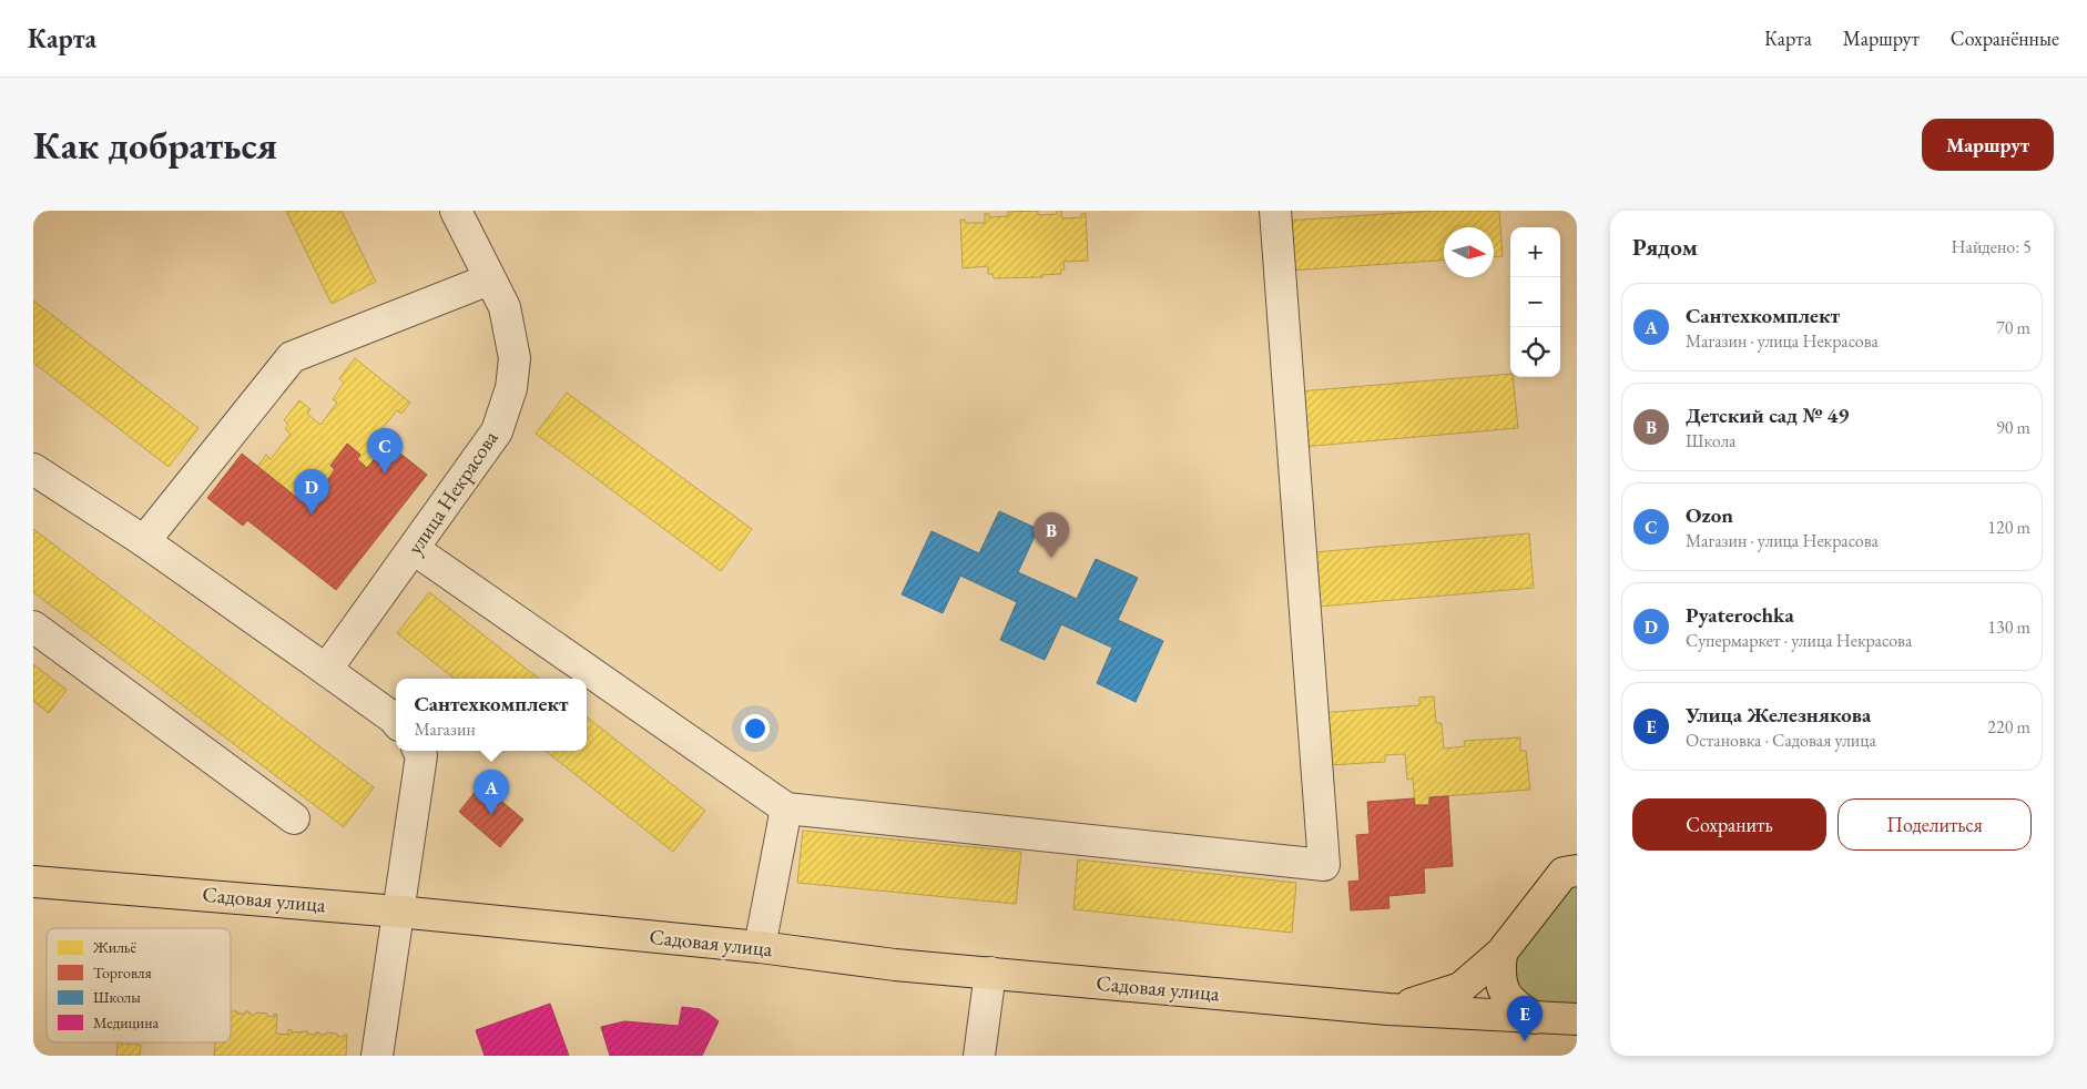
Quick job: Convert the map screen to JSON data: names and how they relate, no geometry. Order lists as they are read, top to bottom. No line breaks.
{"streets":{"main road":["Садовая улица"],"street":["улица Некрасова"]},"legend":["Жильё","Торговля","Школы","Медицина"],"north":"right","page":{"header":"Карта","nav":["Карта","Маршрут","Сохранённые"],"buttons":["Маршрут",["Сохранить","Поделиться"]],"title":"Как добраться","heading":["Рядом","Найдено: 5"],"map_buttons":["+","−"],"list":[{"mark":"A","name":"Сантехкомплект","note":"Магазин · улица Некрасова","value":"70 m"},{"mark":"B","name":"Детский сад № 49","note":"Школа","value":"90 m"},{"mark":"C","name":"Ozon","note":"Магазин · улица Некрасова","value":"120 m"},{"mark":"D","name":"Pyaterochka","note":"Супермаркет · улица Некрасова","value":"130 m"},{"mark":"E","name":"Улица Железнякова","note":"Остановка · Садовая улица","value":"220 m"}],"pins":["C","D","B","A","E"],"popup":["Сантехкомплект","Магазин"]}}
